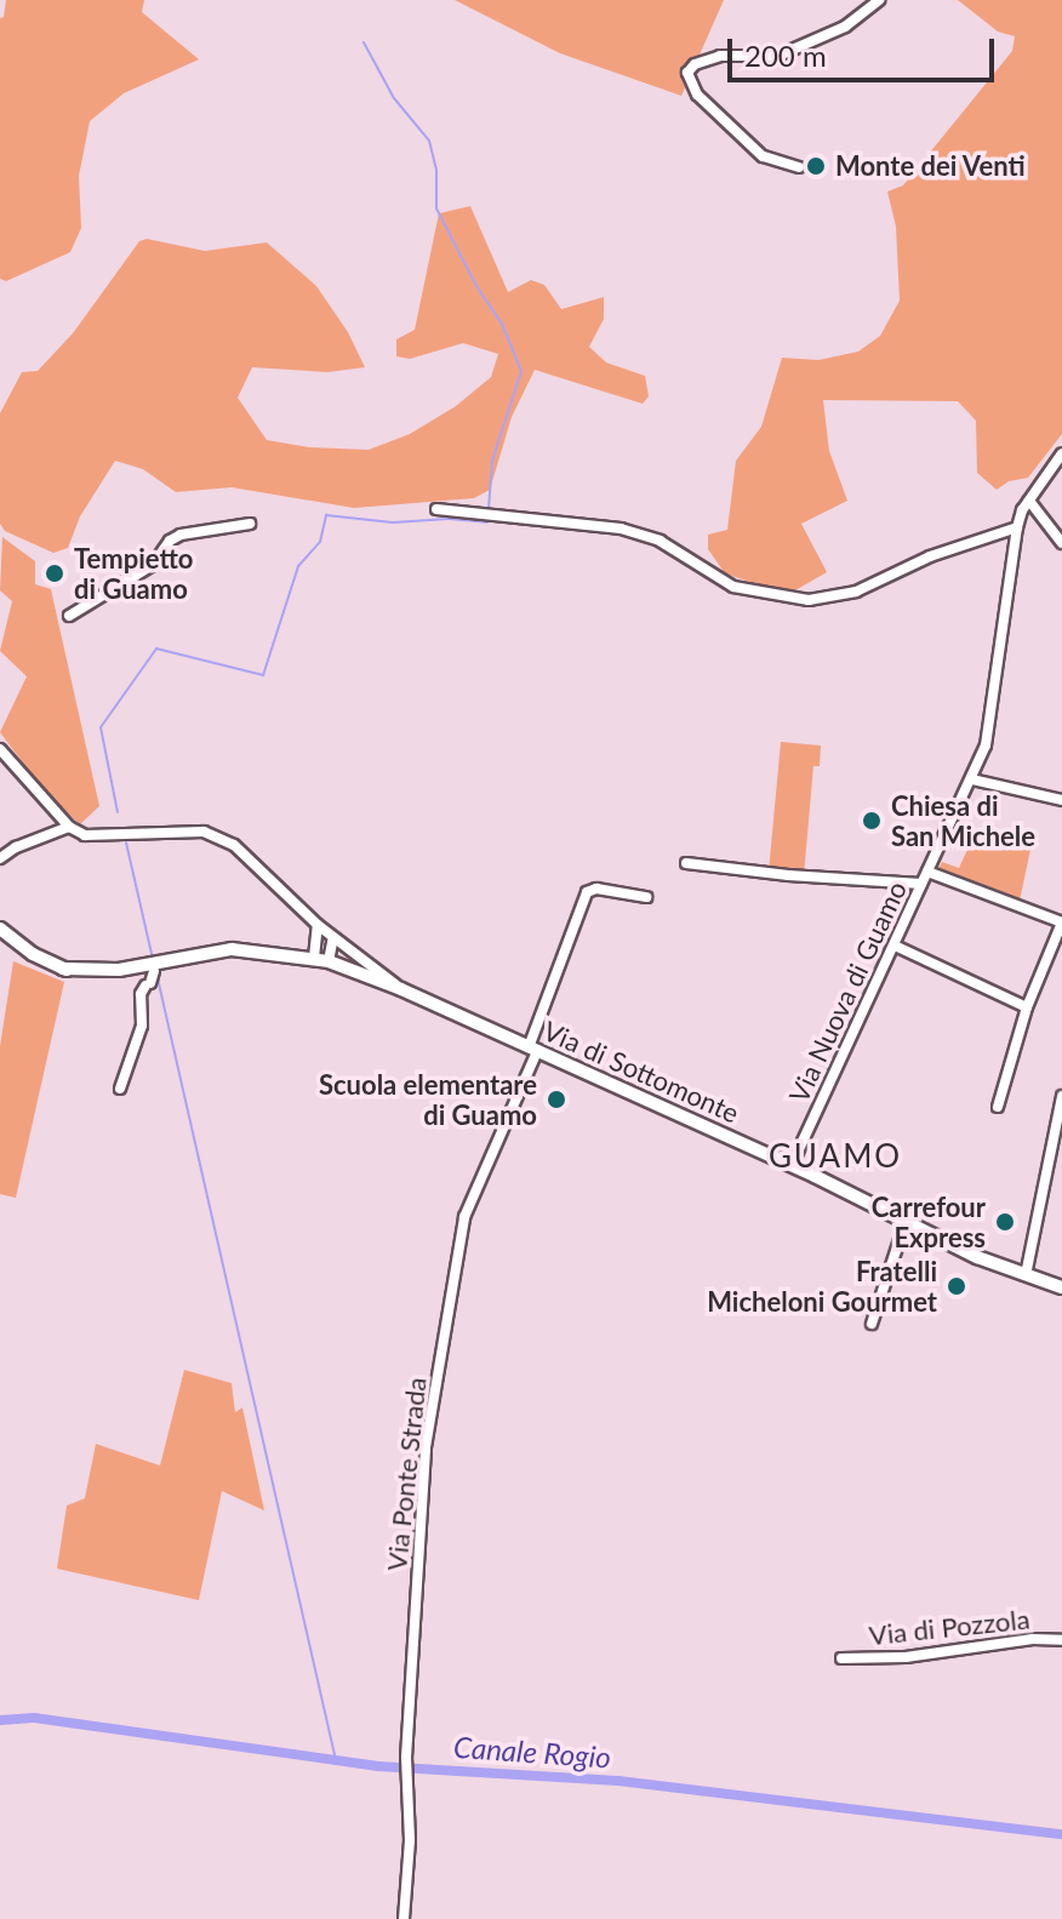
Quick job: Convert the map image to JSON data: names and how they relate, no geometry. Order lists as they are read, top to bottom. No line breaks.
{"streets":{"main road":["Via di Sottomonte"],"street":["Via Nuova di Guamo","Via Ponte Strada","Via di Pozzola"]},"crossings":[["Via Nuova di Guamo","Via di Sottomonte"],["Via di Sottomonte","Via Ponte Strada"]],"districts":["GUAMO"],"water":["Canale Rogio"],"places":["Monte dei Venti","Tempietto di Guamo","Chiesa di San Michele","Scuola elementare di Guamo","Carrefour Express","Fratelli Micheloni Gourmet"],"scale_bar":"200 m"}
